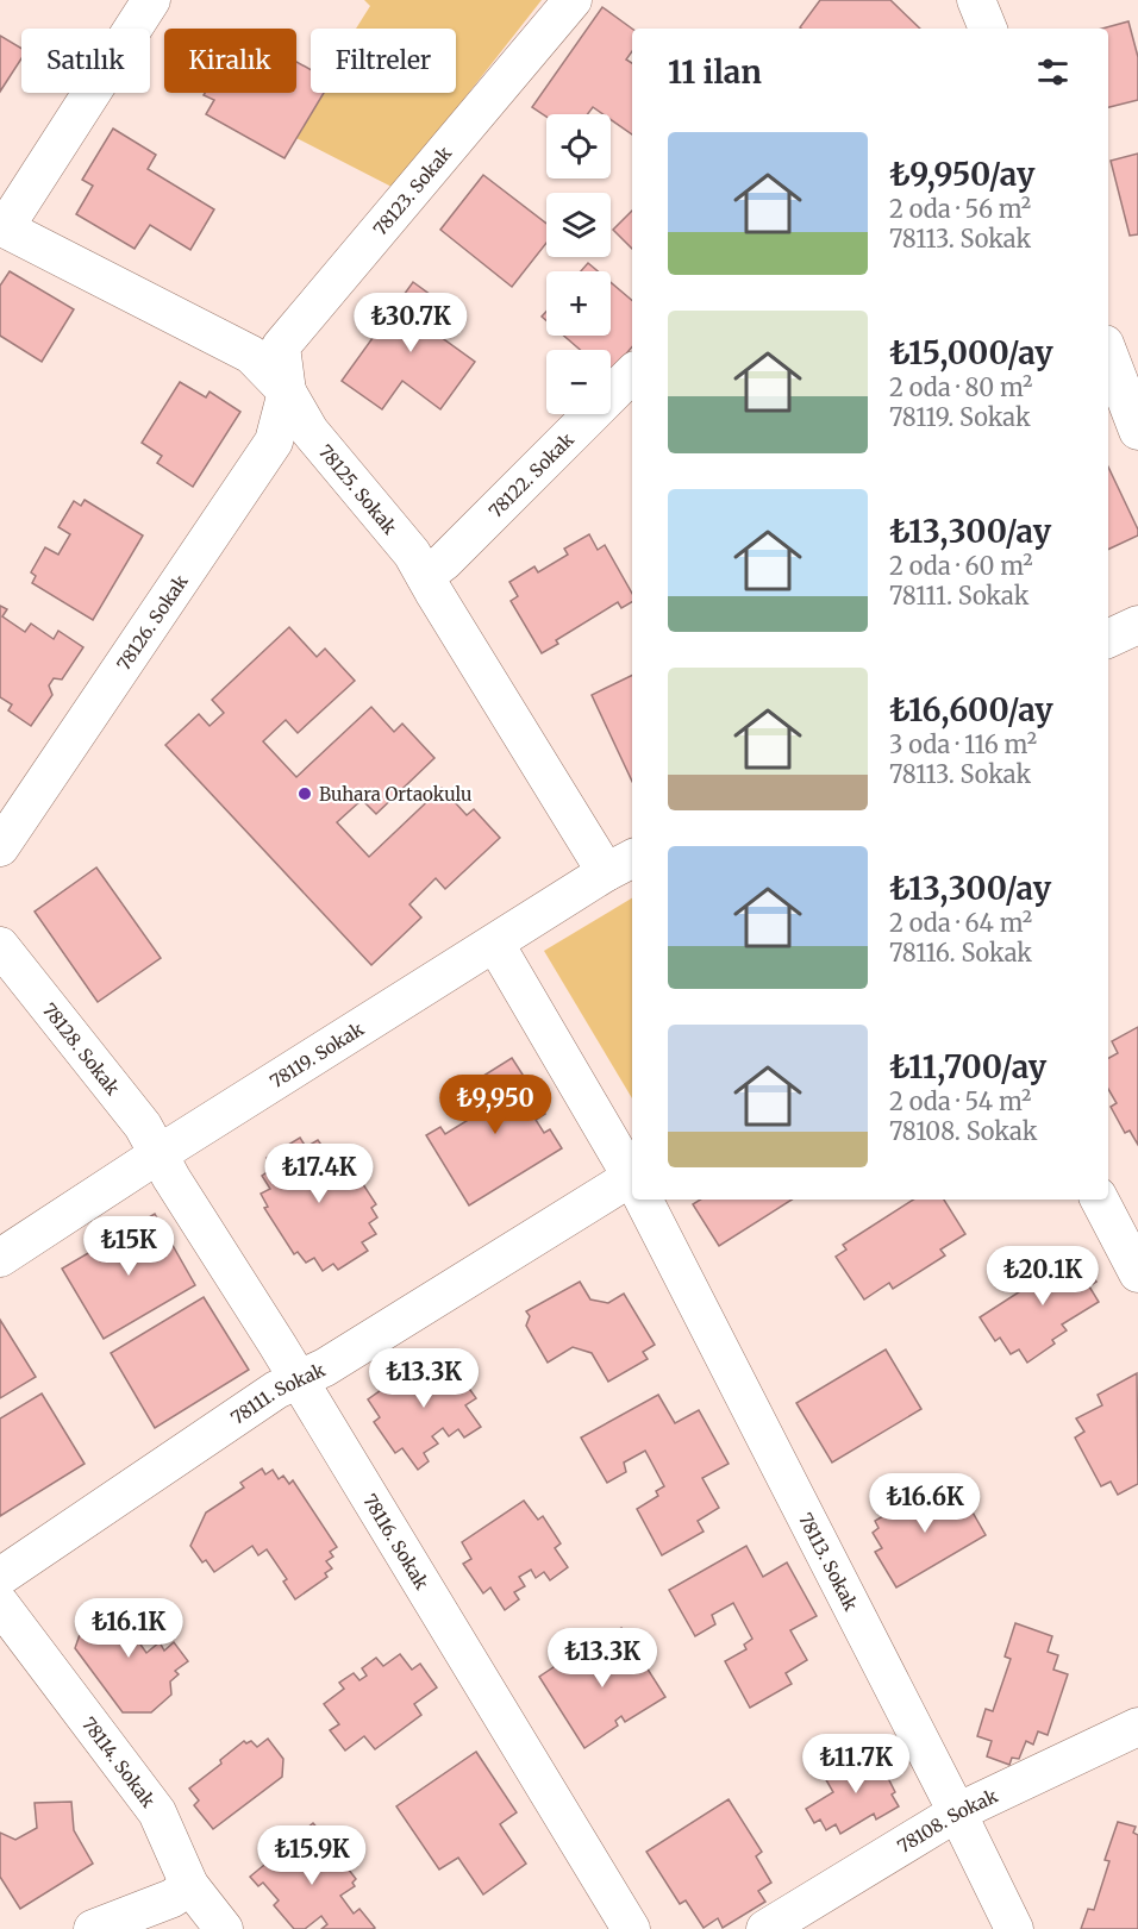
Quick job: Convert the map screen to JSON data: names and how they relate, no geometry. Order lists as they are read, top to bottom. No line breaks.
{"streets":{"street":["78123. Sokak","78122. Sokak","78125. Sokak","78126. Sokak","78128. Sokak","78119. Sokak","78111. Sokak","78116. Sokak","78113. Sokak","78114. Sokak","78108. Sokak"]},"crossings":[["78123. Sokak","78125. Sokak"],["78123. Sokak","78126. Sokak"],["78122. Sokak","78125. Sokak"],["78125. Sokak","78126. Sokak"],["78125. Sokak","78119. Sokak"],["78128. Sokak","78119. Sokak"],["78128. Sokak","78116. Sokak"],["78119. Sokak","78116. Sokak"],["78119. Sokak","78113. Sokak"],["78111. Sokak","78116. Sokak"],["78113. Sokak","78108. Sokak"]],"places":["Buhara Ortaokulu"],"page":{"chip":["Satılık","Kiralık","Filtreler"],"heading":"11 ilan","map_buttons":["+","−"],"list":[{"name":"₺9,950/ay","note":"2 oda · 56 m² · 78113. Sokak"},{"name":"₺15,000/ay","note":"2 oda · 80 m² · 78119. Sokak"},{"name":"₺13,300/ay","note":"2 oda · 60 m² · 78111. Sokak"},{"name":"₺16,600/ay","note":"3 oda · 116 m² · 78113. Sokak"},{"name":"₺13,300/ay","note":"2 oda · 64 m² · 78116. Sokak"},{"name":"₺11,700/ay","note":"2 oda · 54 m² · 78108. Sokak"}],"price":["₺30.7K","₺9,950","₺17.4K","₺15K","₺20.1K","₺13.3K","₺16.6K","₺16.1K","₺13.3K","₺11.7K","₺15.9K"]}}
